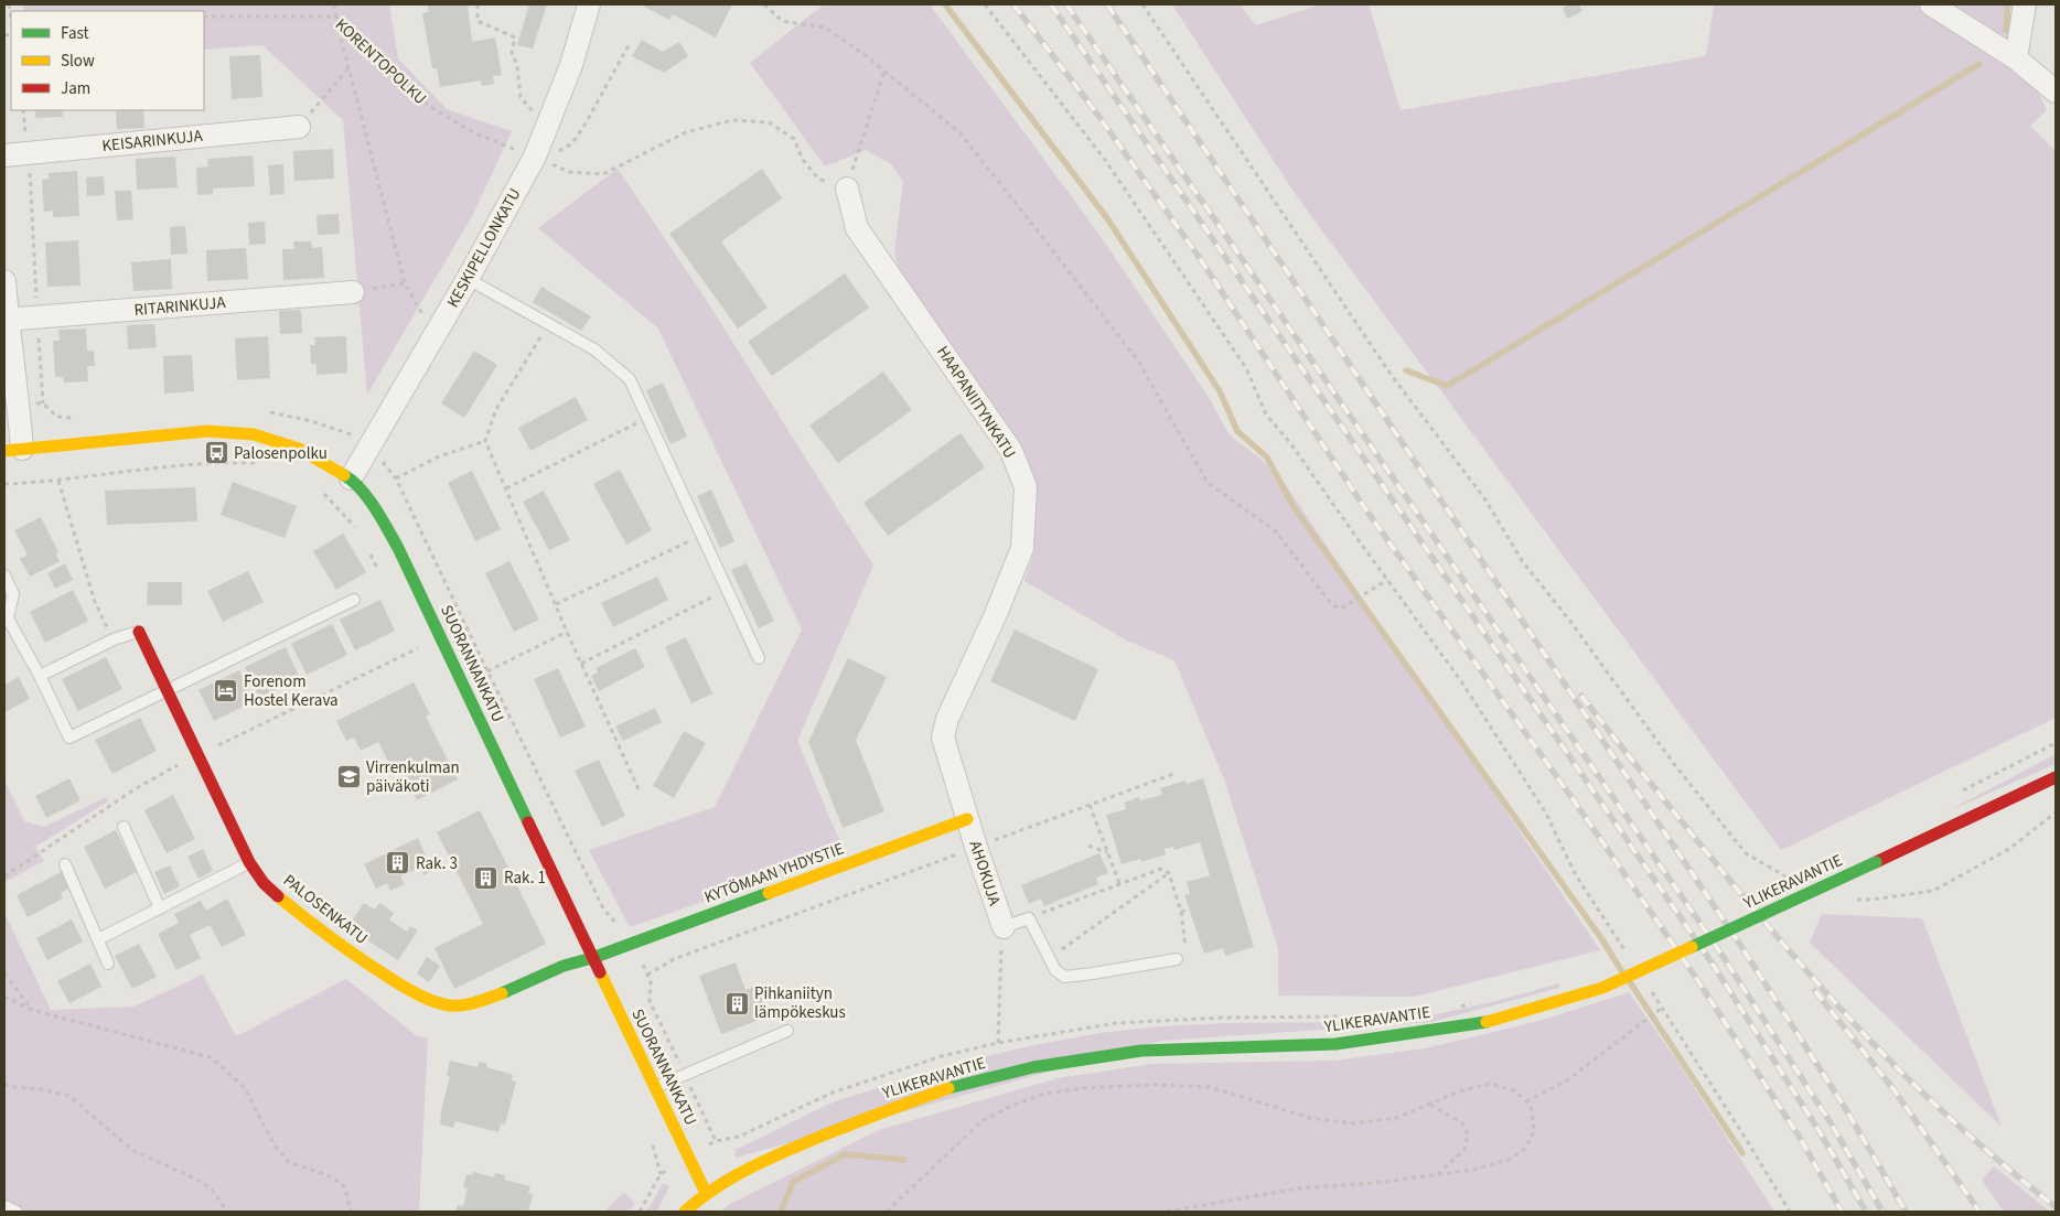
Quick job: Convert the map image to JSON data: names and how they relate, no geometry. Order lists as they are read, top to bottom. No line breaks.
{"streets":{"street":["KEISARINKUJA","KESKIPELLONKATU","RITARINKUJA","HAAPANIITYNKATU","SUORANNANKATU","KYTÖMAAN YHDYSTIE","AHOKUJA","YLIKERAVANTIE","PALOSENKATU"],"path":["KORENTOPOLKU"]},"crossings":[["KORENTOPOLKU","KESKIPELLONKATU"],["KORENTOPOLKU","HAAPANIITYNKATU"],["KESKIPELLONKATU","SUORANNANKATU"],["HAAPANIITYNKATU","KYTÖMAAN YHDYSTIE"],["HAAPANIITYNKATU","AHOKUJA"],["SUORANNANKATU","KYTÖMAAN YHDYSTIE"],["SUORANNANKATU","YLIKERAVANTIE"],["SUORANNANKATU","PALOSENKATU"],["KYTÖMAAN YHDYSTIE","AHOKUJA"],["KYTÖMAAN YHDYSTIE","PALOSENKATU"]],"places":{"bus stop":["Palosenpolku"],"hotel":["Forenom Hostel Kerava"],"school or university":["Virrenkulman päiväkoti"],"building":["Rak. 3","Rak. 1","Pihkaniityn lämpökeskus"]},"legend":["Fast","Slow","Jam"]}
